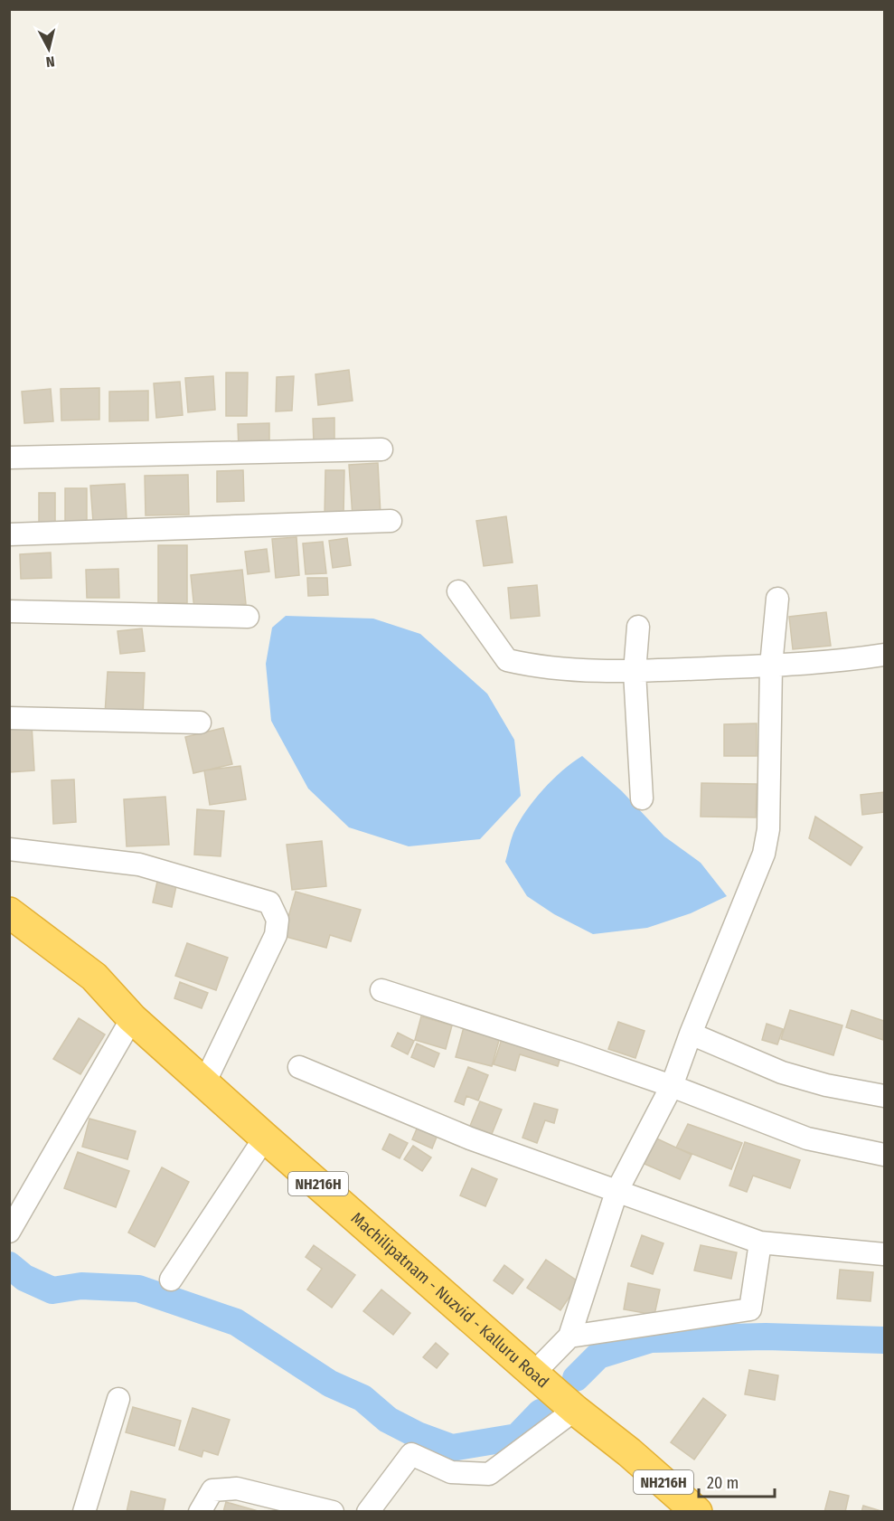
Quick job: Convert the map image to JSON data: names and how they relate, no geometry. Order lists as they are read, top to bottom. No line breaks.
{"streets":{"highway":["NH216H","Machilipatnam - Nuzvid - Kalluru Road"]},"scale_bar":"20 m","north":"bottom"}
